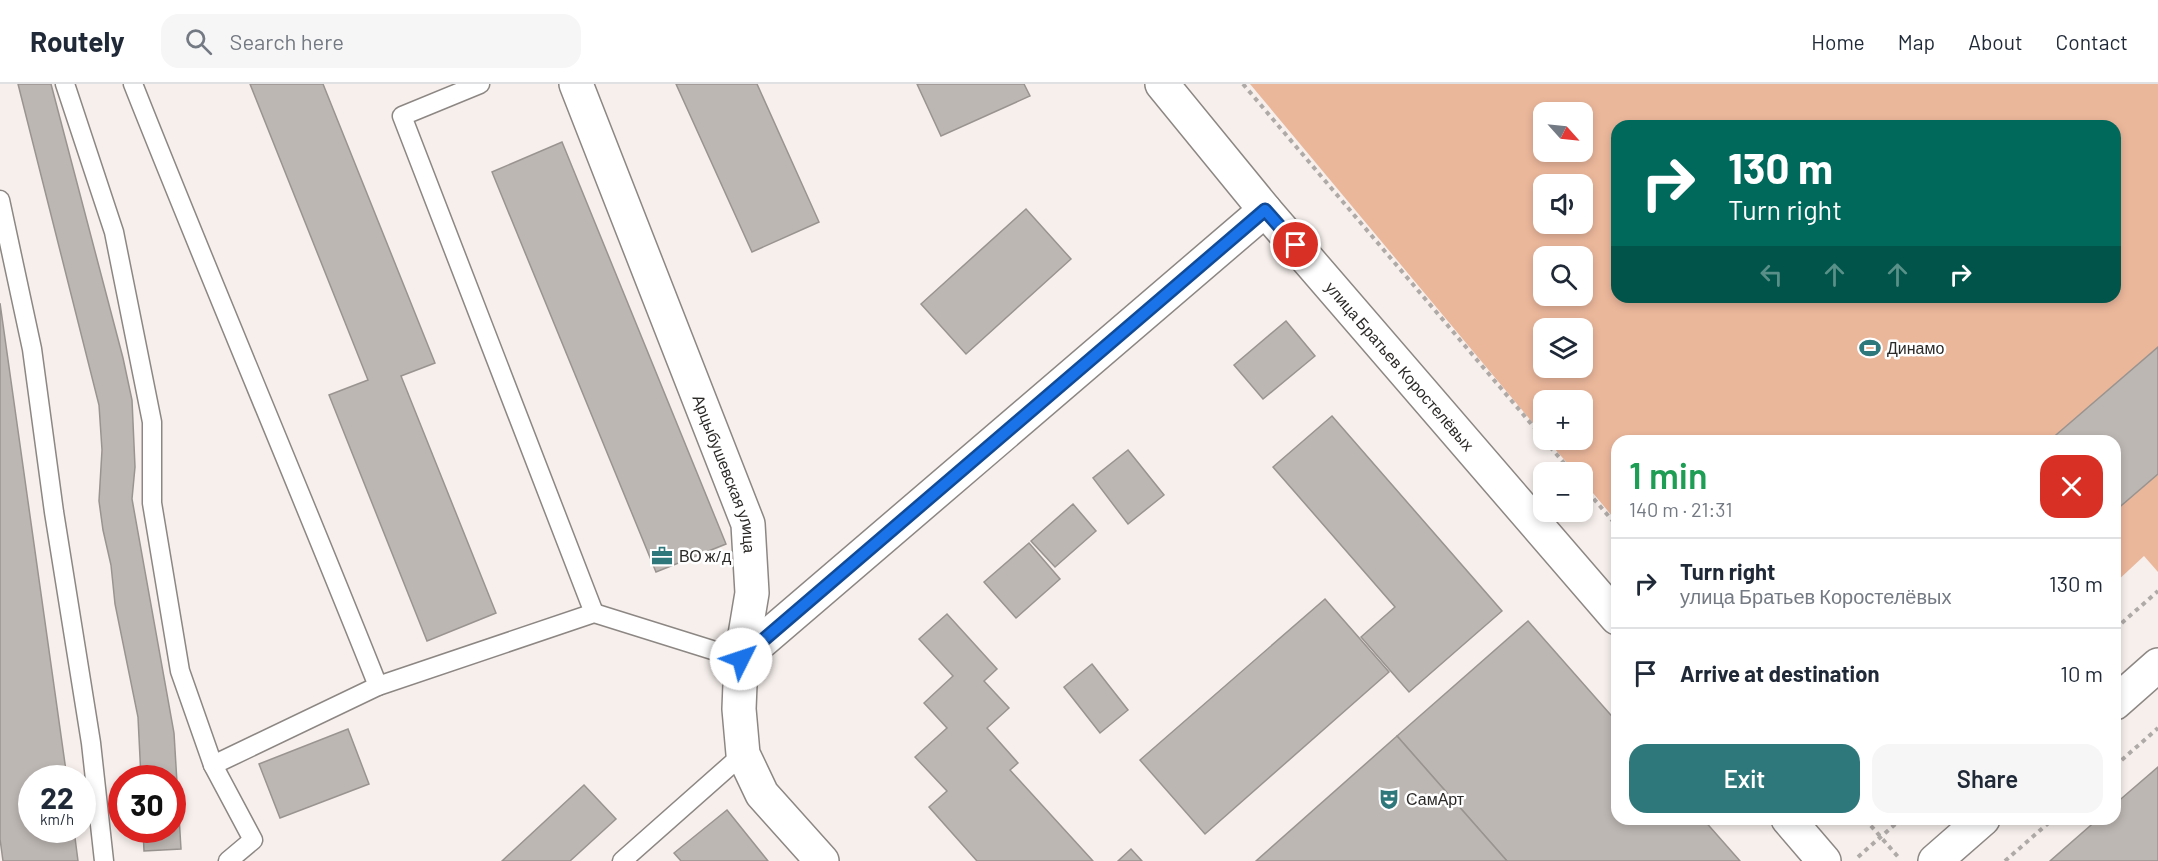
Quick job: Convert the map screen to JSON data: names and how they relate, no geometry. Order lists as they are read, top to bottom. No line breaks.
{"streets":{"street":["улица Братьев Коростелёвых","Арцыбушевская улица"]},"places":{"sports":["Динамо"],"office":["ВО ж/д"],"theatre":["СамАрт"]},"north":"bottom right","page":{"header":"Routely","search":"Search here","nav":["Home","Map","About","Contact"],"map_buttons":["+","−"],"turn":["130 m","Turn right"],"heading":["1 min","140 m · 21:31"],"list":[{"name":"Turn right","note":"улица Братьев Коростелёвых","value":"130 m"},{"name":"Arrive at destination","value":"10 m"}],"buttons":["Exit","Share"],"speed":"22 km/h","limit":"30"}}
